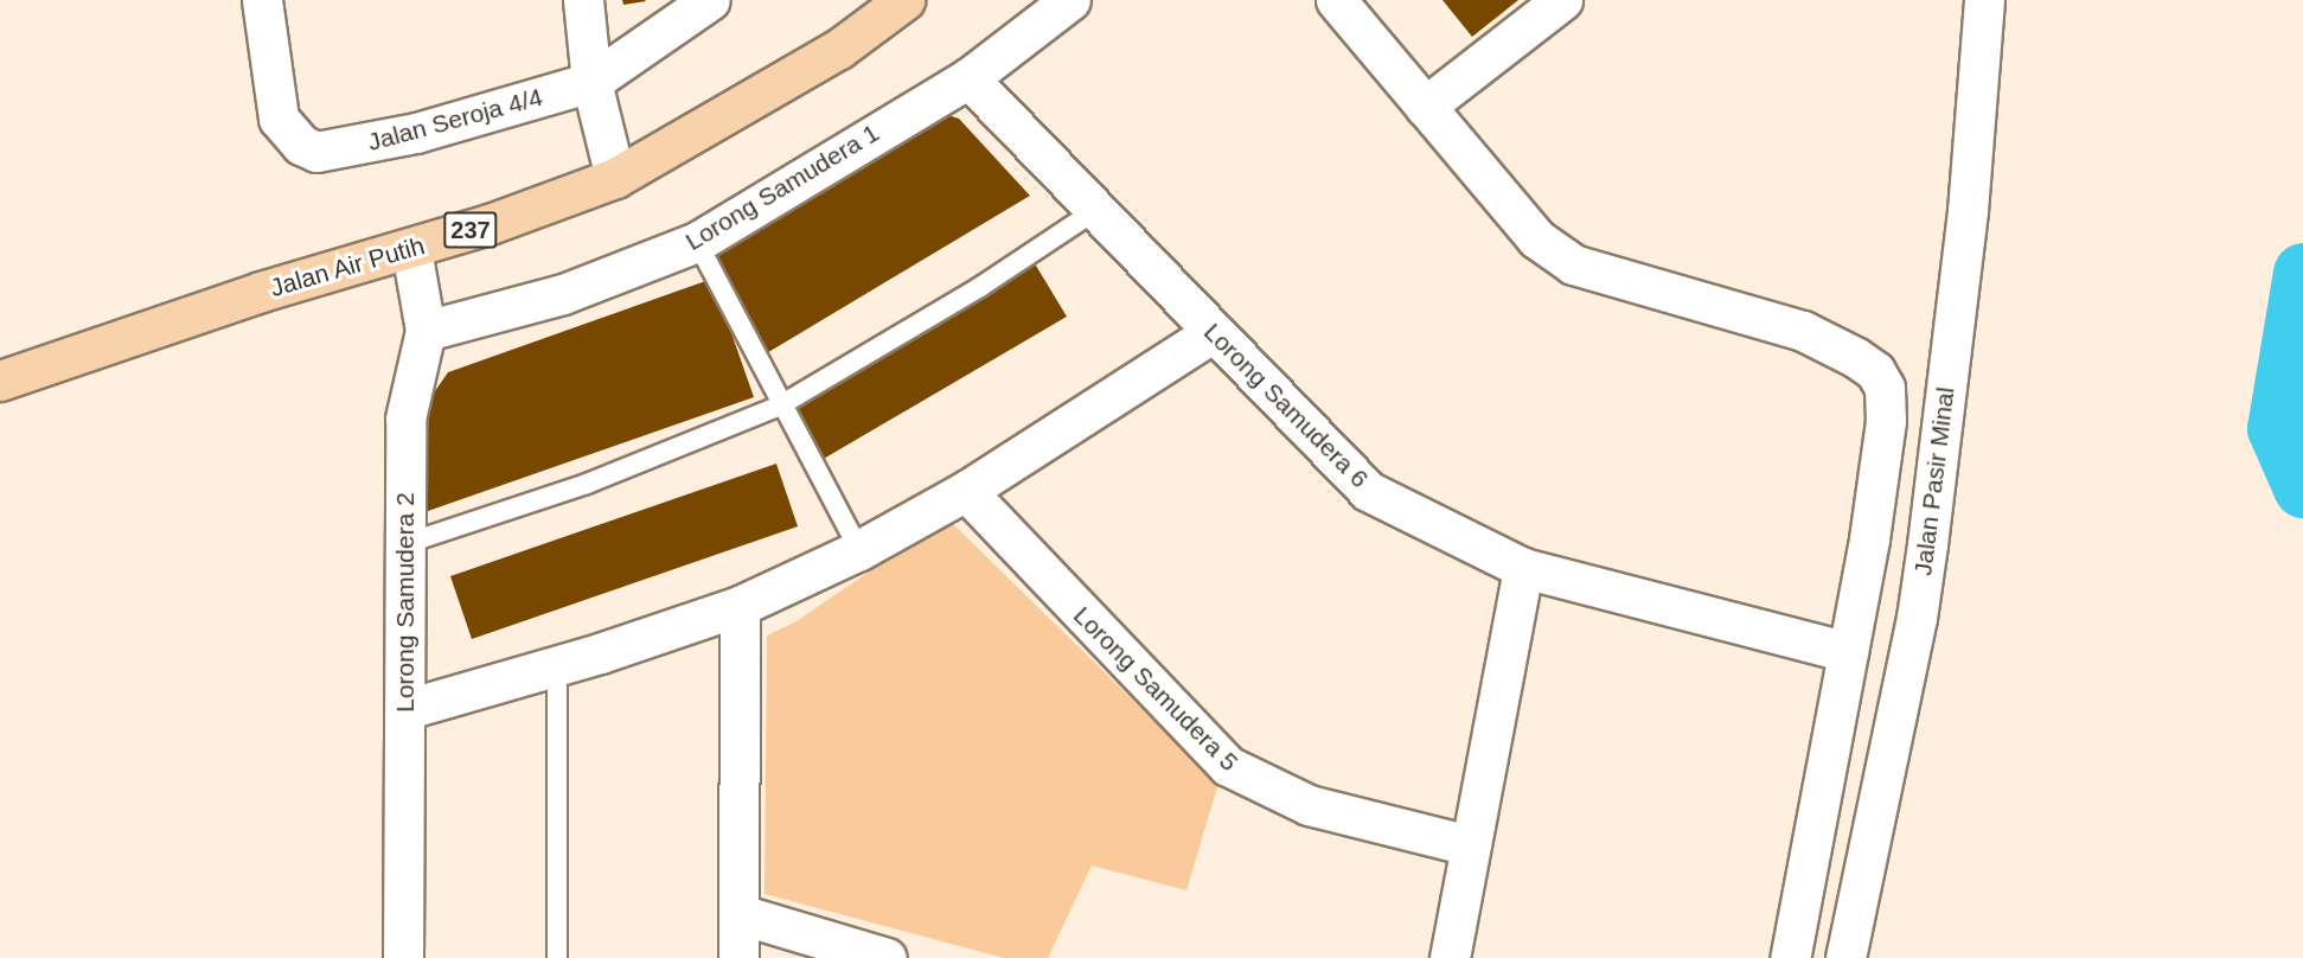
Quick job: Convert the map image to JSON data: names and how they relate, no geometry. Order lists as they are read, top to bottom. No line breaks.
{"streets":{"main road":["237","Jalan Air Putih"],"street":["Jalan Seroja 4/4","Lorong Samudera 1","Lorong Samudera 6","Jalan Pasir Minal","Lorong Samudera 2","Lorong Samudera 5"]},"crossings":[["Lorong Samudera 1","Lorong Samudera 6"],["Lorong Samudera 1","Lorong Samudera 2"],["Jalan Air Putih","Lorong Samudera 2"]]}
